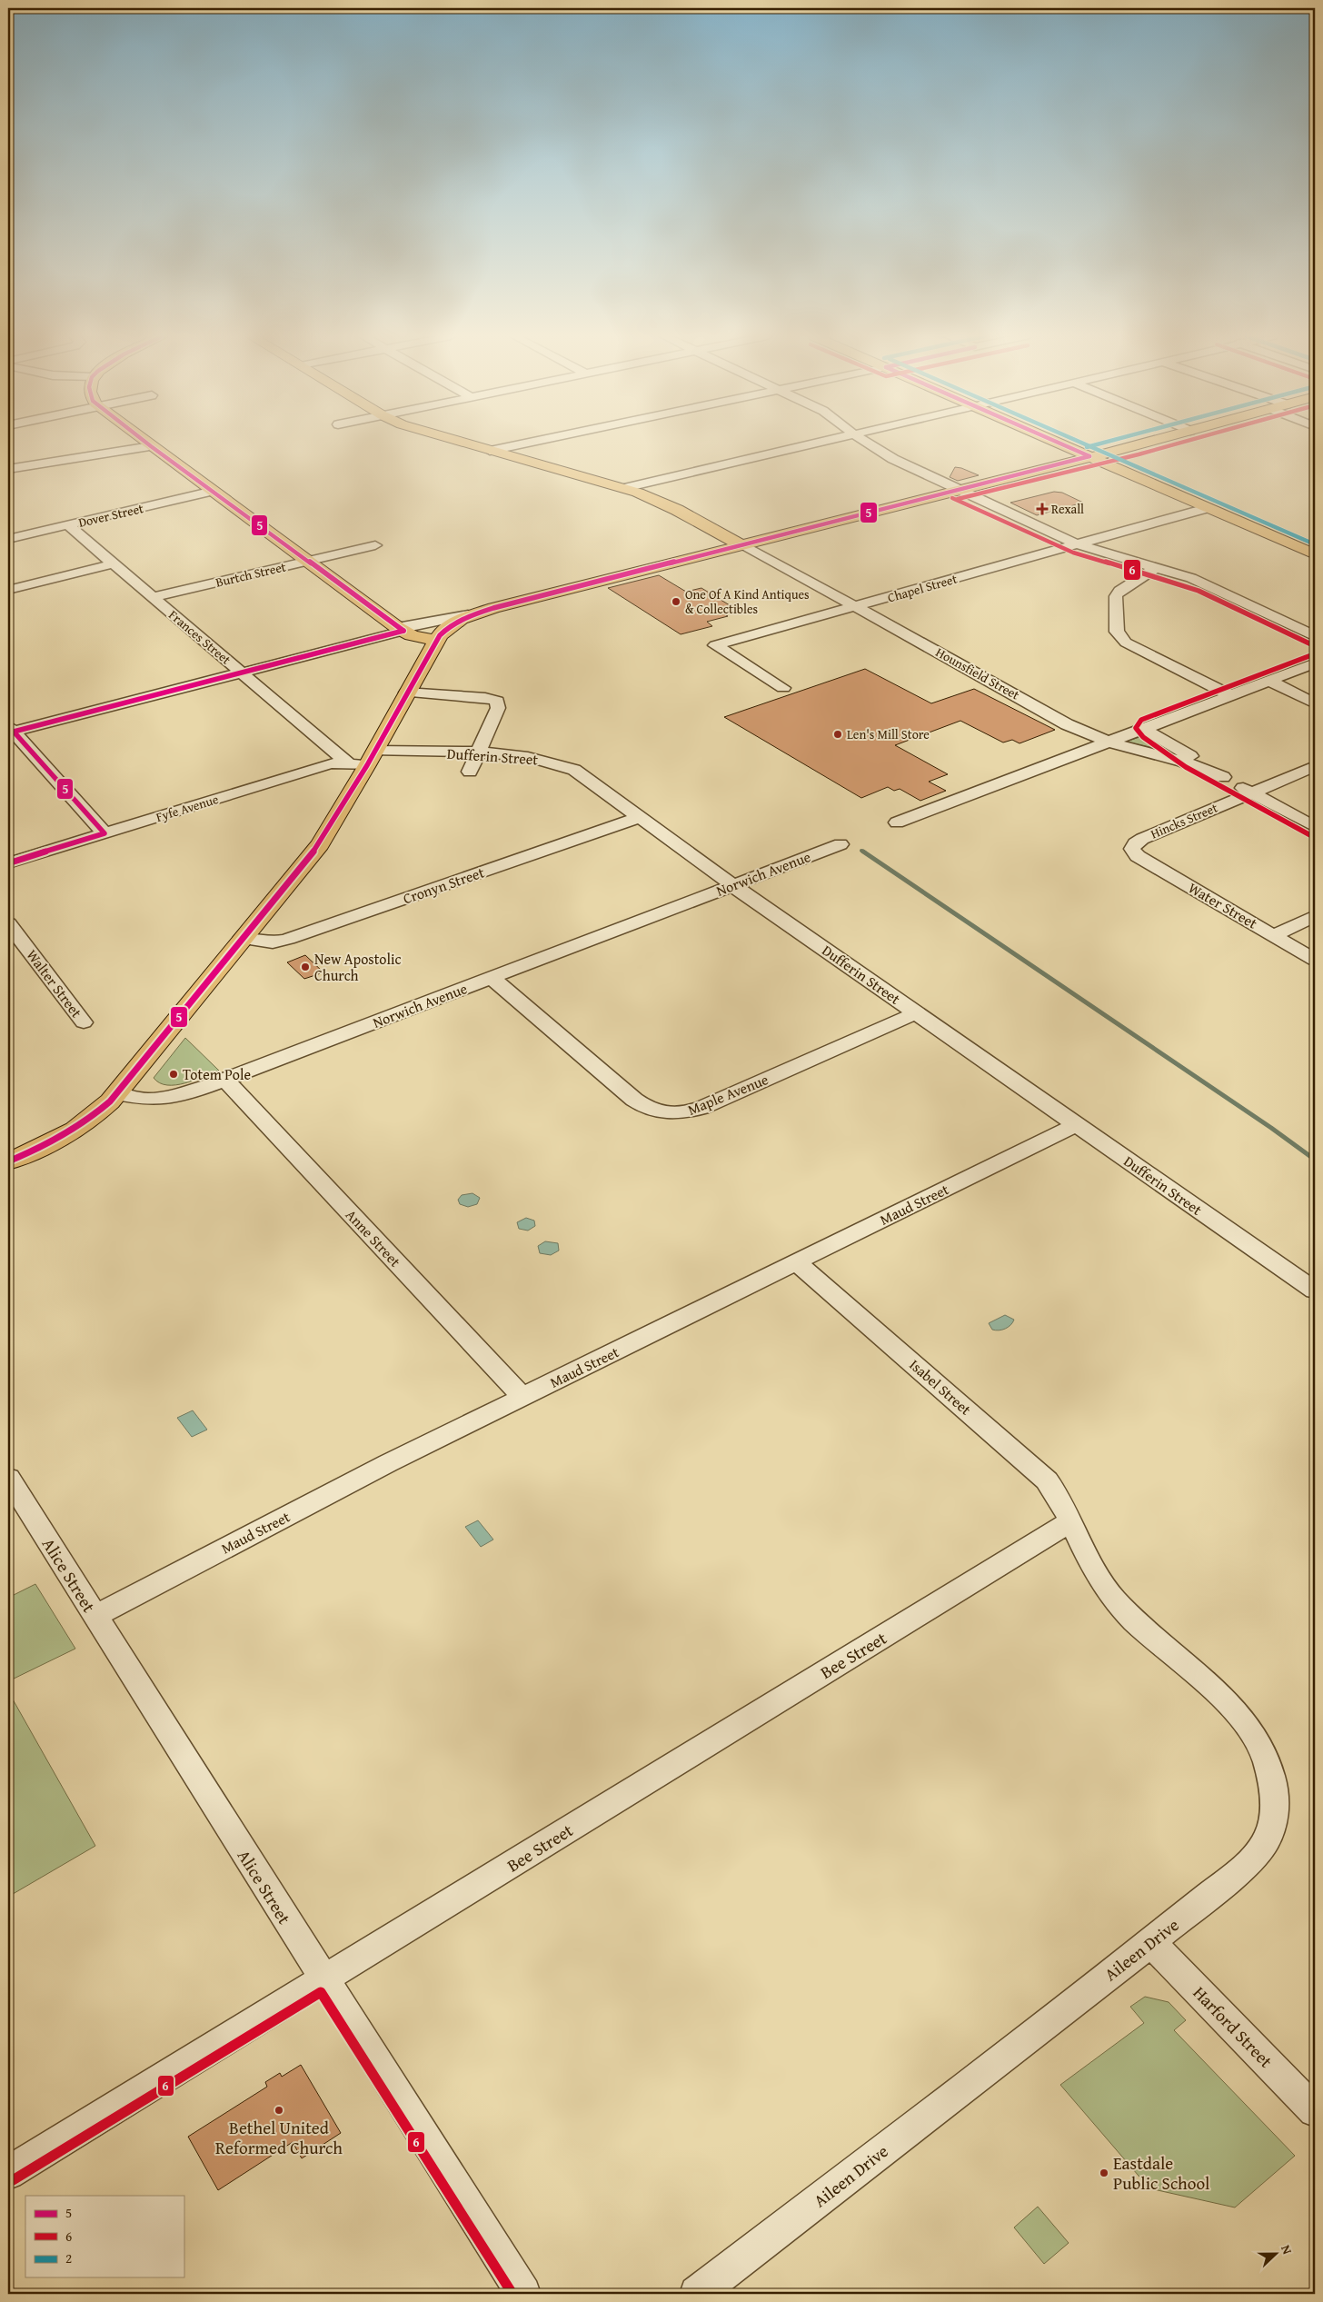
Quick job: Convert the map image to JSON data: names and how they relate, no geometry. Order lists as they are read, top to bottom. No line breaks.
{"streets":{"street":["Dover Street","Burtch Street","Chapel Street","Frances Street","Hounsfield Street","Dufferin Street","Fyfe Avenue","Hincks Street","Norwich Avenue","Cronyn Street","Water Street","Walter Street","Maple Avenue","Maud Street","Anne Street","Isabel Street","Alice Street","Bee Street","Aileen Drive","Harford Street"]},"crossings":[["Dover Street","Frances Street"],["Burtch Street","Frances Street"],["Chapel Street","Hounsfield Street"],["Frances Street","Dufferin Street"],["Frances Street","Fyfe Avenue"],["Dufferin Street","Fyfe Avenue"],["Dufferin Street","Norwich Avenue"],["Dufferin Street","Cronyn Street"],["Dufferin Street","Maple Avenue"],["Dufferin Street","Maud Street"],["Hincks Street","Water Street"],["Norwich Avenue","Maple Avenue"],["Norwich Avenue","Anne Street"],["Maud Street","Anne Street"],["Maud Street","Isabel Street"],["Maud Street","Alice Street"],["Isabel Street","Bee Street"],["Isabel Street","Aileen Drive"],["Alice Street","Bee Street"],["Bee Street","Aileen Drive"],["Aileen Drive","Harford Street"]],"places":{"health":["Rexall"],"other":["One Of A Kind Antiques & Collectibles","Len's Mill Store","New Apostolic Church","Totem Pole","Bethel United Reformed Church","Eastdale Public School"]},"lines":["transit line 5","transit line 6","transit line 2"],"legend":["5","6","2"],"north":"right"}
